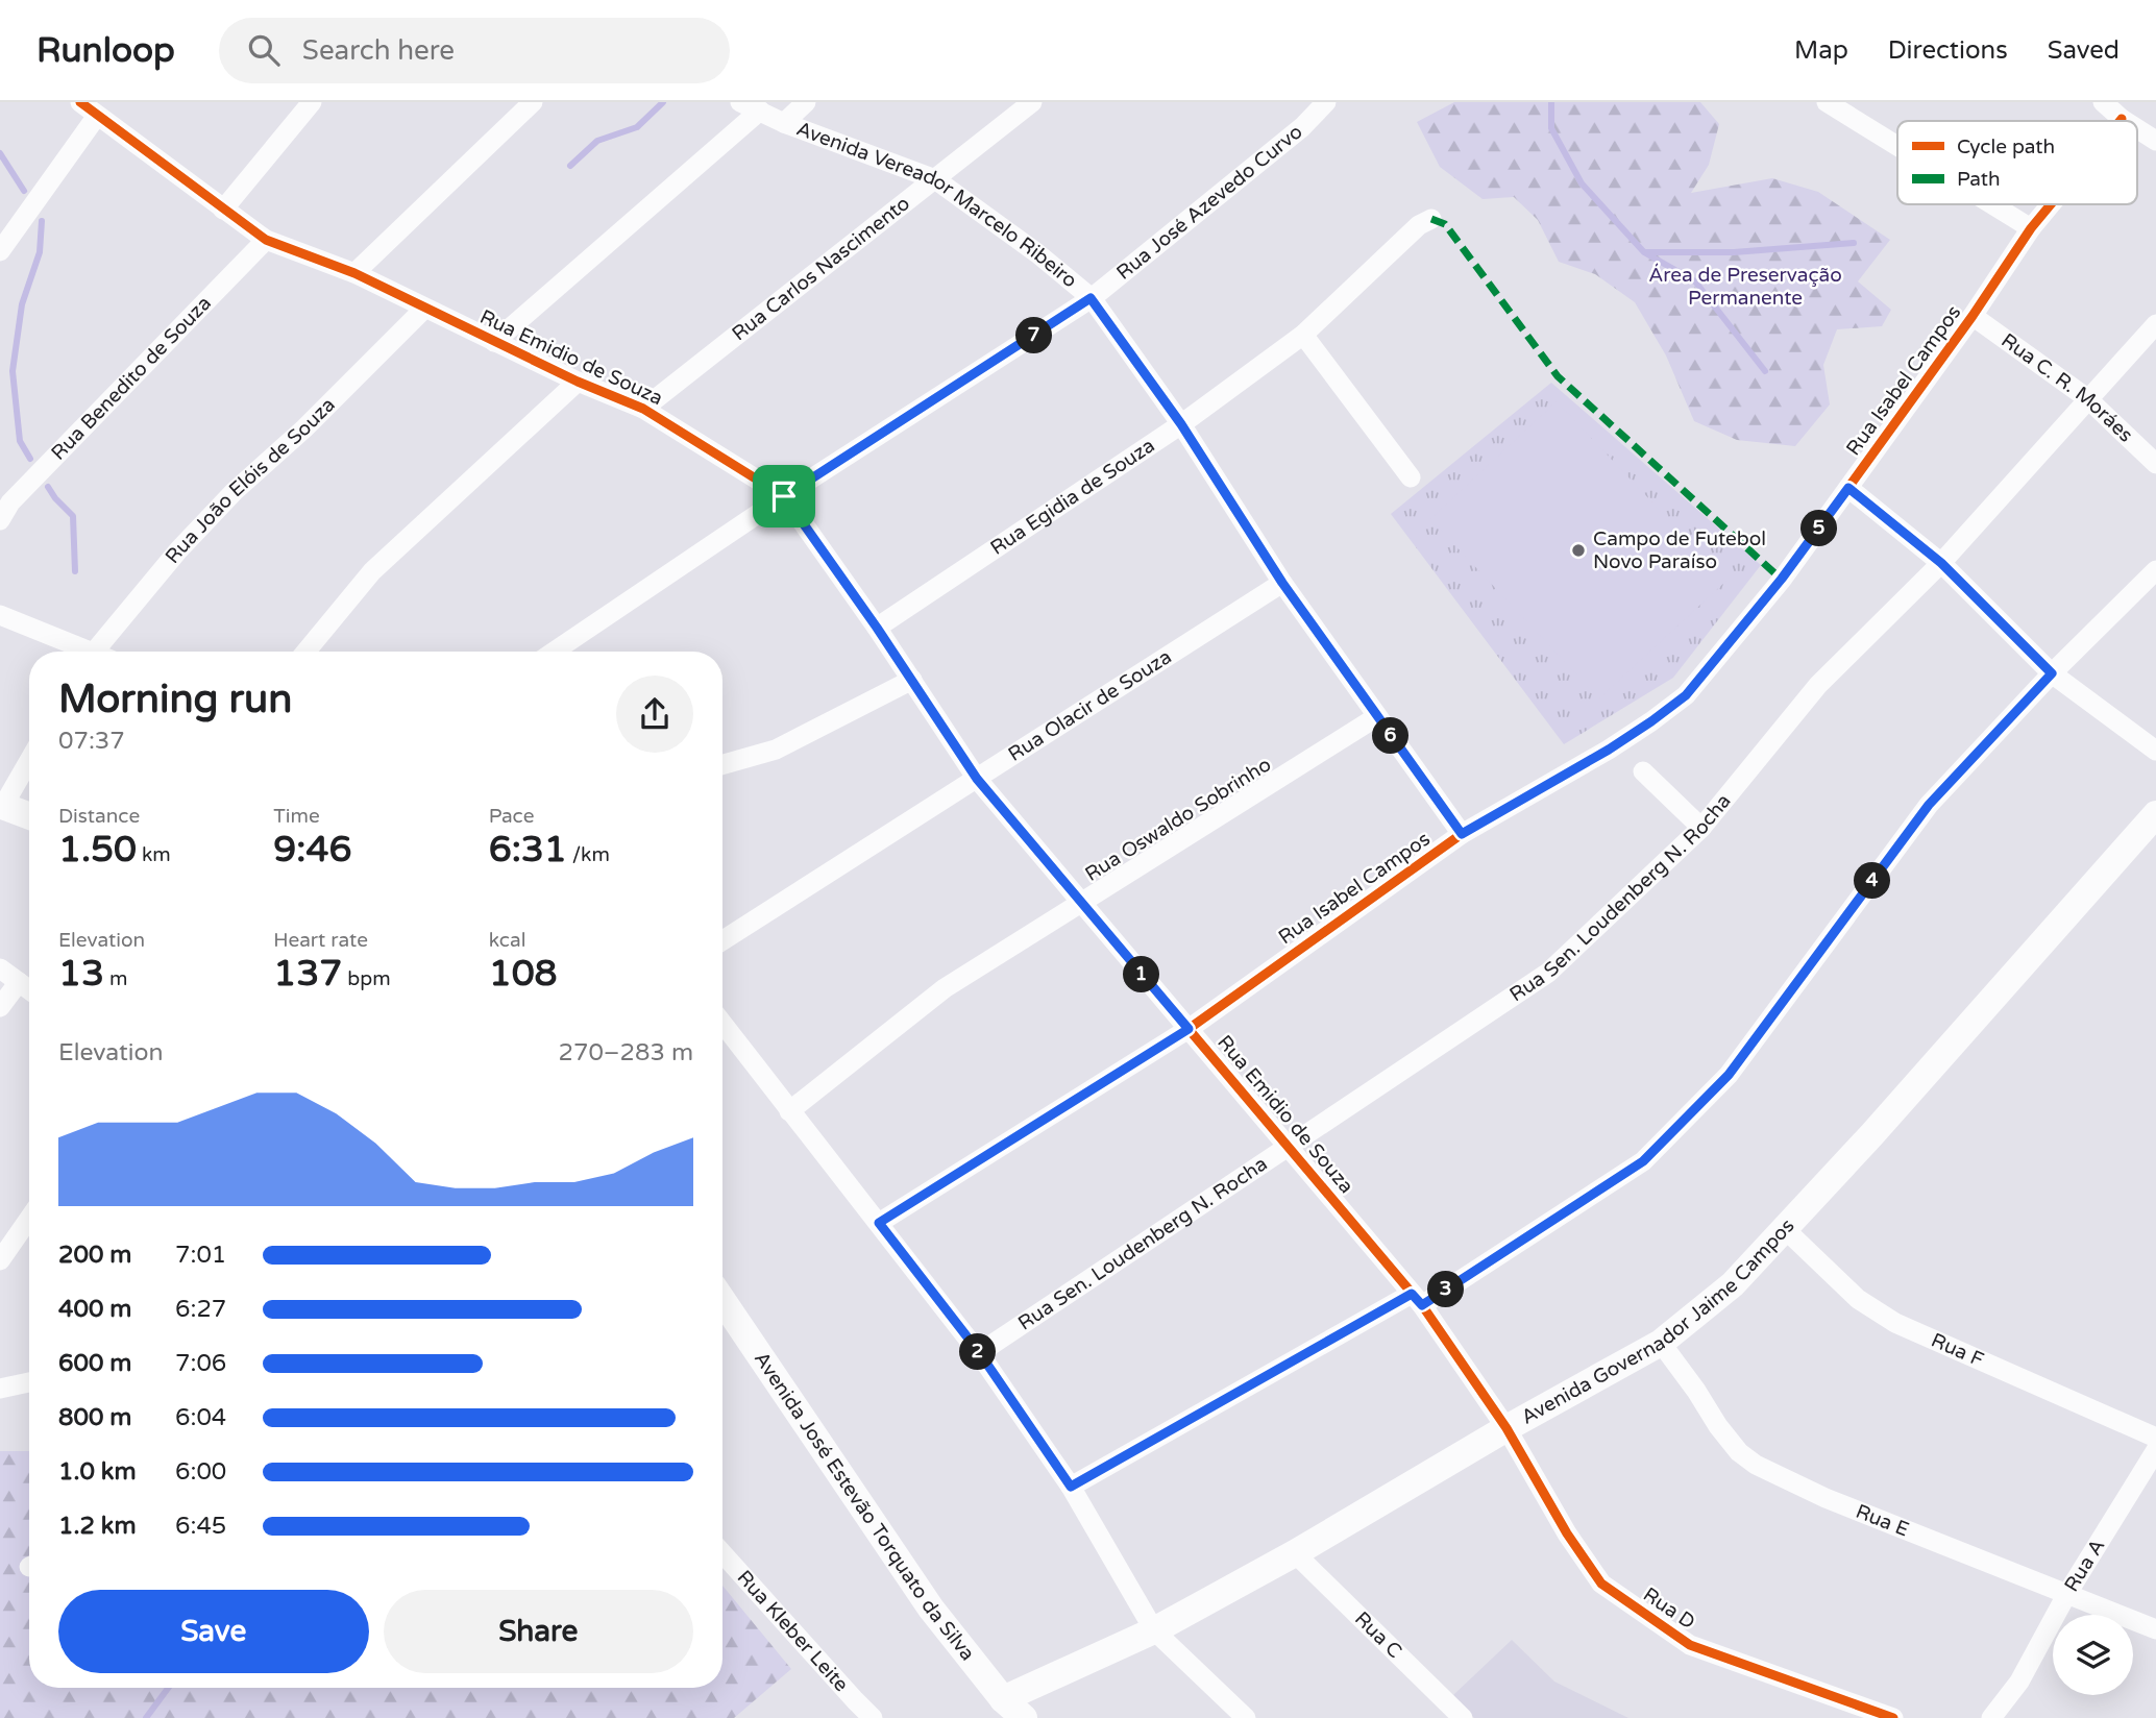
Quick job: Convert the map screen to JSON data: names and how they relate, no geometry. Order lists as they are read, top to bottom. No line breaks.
{"streets":{"street":["Rua José Azevedo Curvo","Avenida Vereador Marcelo Ribeiro","Rua Carlos Nascimento","Rua Emidio de Souza","Rua Benedito de Souza","Rua Isabel Campos","Rua C. R. Moráes","Rua João Elóis de Souza","Rua Egidia de Souza","Rua Olacir de Souza","Rua Oswaldo Sobrinho","Rua Sen. Loudenberg N. Rocha","Avenida Governador Jaime Campos","Rua F","Avenida José Estevão Torquato da Silva","Rua E","Rua A","Rua D","Rua Kleber Leite","Rua C"]},"crossings":[["Rua José Azevedo Curvo","Avenida Vereador Marcelo Ribeiro"],["Rua José Azevedo Curvo","Rua Emidio de Souza"],["Avenida Vereador Marcelo Ribeiro","Rua Carlos Nascimento"],["Avenida Vereador Marcelo Ribeiro","Rua Isabel Campos"],["Avenida Vereador Marcelo Ribeiro","Rua Egidia de Souza"],["Avenida Vereador Marcelo Ribeiro","Rua Olacir de Souza"],["Avenida Vereador Marcelo Ribeiro","Rua Oswaldo Sobrinho"],["Rua Carlos Nascimento","Rua Emidio de Souza"],["Rua Emidio de Souza","Rua Benedito de Souza"],["Rua Emidio de Souza","Rua Isabel Campos"],["Rua Emidio de Souza","Rua João Elóis de Souza"],["Rua Emidio de Souza","Rua Egidia de Souza"],["Rua Emidio de Souza","Rua Olacir de Souza"],["Rua Emidio de Souza","Rua Oswaldo Sobrinho"],["Rua Emidio de Souza","Rua Sen. Loudenberg N. Rocha"],["Rua Emidio de Souza","Avenida Governador Jaime Campos"],["Rua Emidio de Souza","Rua D"],["Rua Isabel Campos","Rua C. R. Moráes"],["Rua C. R. Moráes","Rua Sen. Loudenberg N. Rocha"],["Avenida Governador Jaime Campos","Rua F"],["Avenida Governador Jaime Campos","Avenida José Estevão Torquato da Silva"],["Avenida Governador Jaime Campos","Rua E"],["Avenida Governador Jaime Campos","Rua D"],["Avenida Governador Jaime Campos","Rua C"],["Rua E","Rua A"]],"parks":["Área de Preservação Permanente"],"places":["Campo de Futebol Novo Paraíso"],"legend":["Cycle path","Path"],"page":{"header":"Runloop","search":"Search here","nav":["Map","Directions","Saved"],"pins":["7","5","6","4","1","3","2"],"heading":["Morning run","07:37"],"stats":[["Distance","1.50 km"],["Time","9:46"],["Pace","6:31 /km"],["Elevation","13 m"],["Heart rate","137 bpm"],["kcal","108"]],"chart":["Elevation","270–283 m"],"list":[{"name":"200 m","note":"7:01"},{"name":"400 m","note":"6:27"},{"name":"600 m","note":"7:06"},{"name":"800 m","note":"6:04"},{"name":"1.0 km","note":"6:00"},{"name":"1.2 km","note":"6:45"}],"buttons":["Save","Share"]}}
